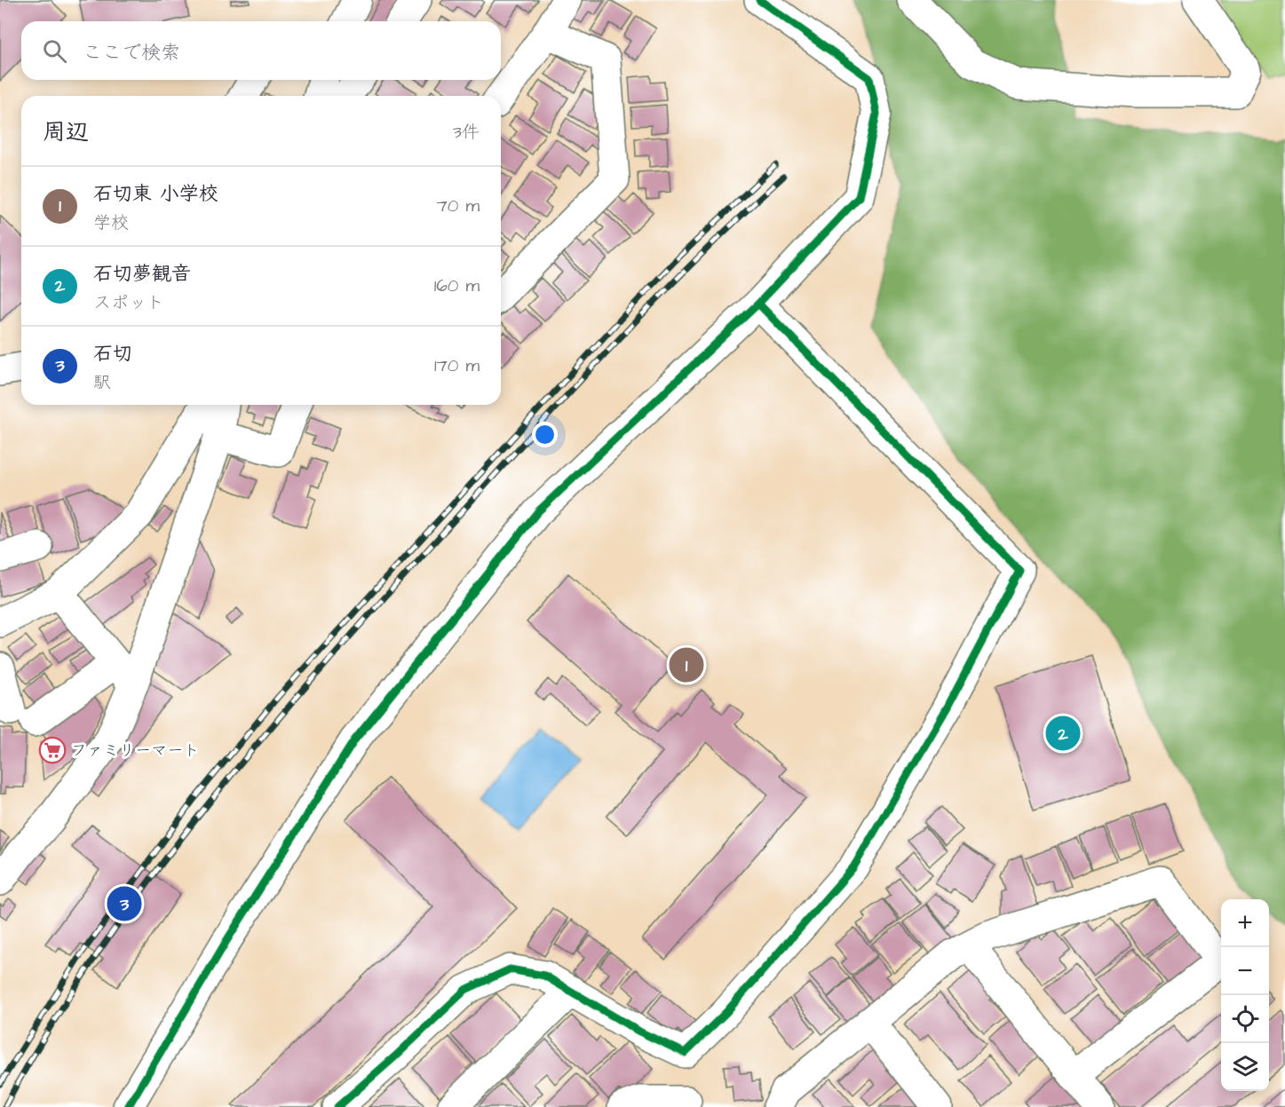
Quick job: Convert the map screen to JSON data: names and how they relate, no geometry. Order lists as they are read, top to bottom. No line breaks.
{"places":{"supermarket":["ファミリーマート"]},"page":{"search":"ここで検索","heading":["周辺","3件"],"list":[{"mark":"1","name":"石切東 小学校","note":"学校","value":"70 m"},{"mark":"2","name":"石切夢観音","note":"スポット","value":"160 m"},{"mark":"3","name":"石切","note":"駅","value":"170 m"}],"pins":["1","2","3"],"map_buttons":["+","−"]}}
